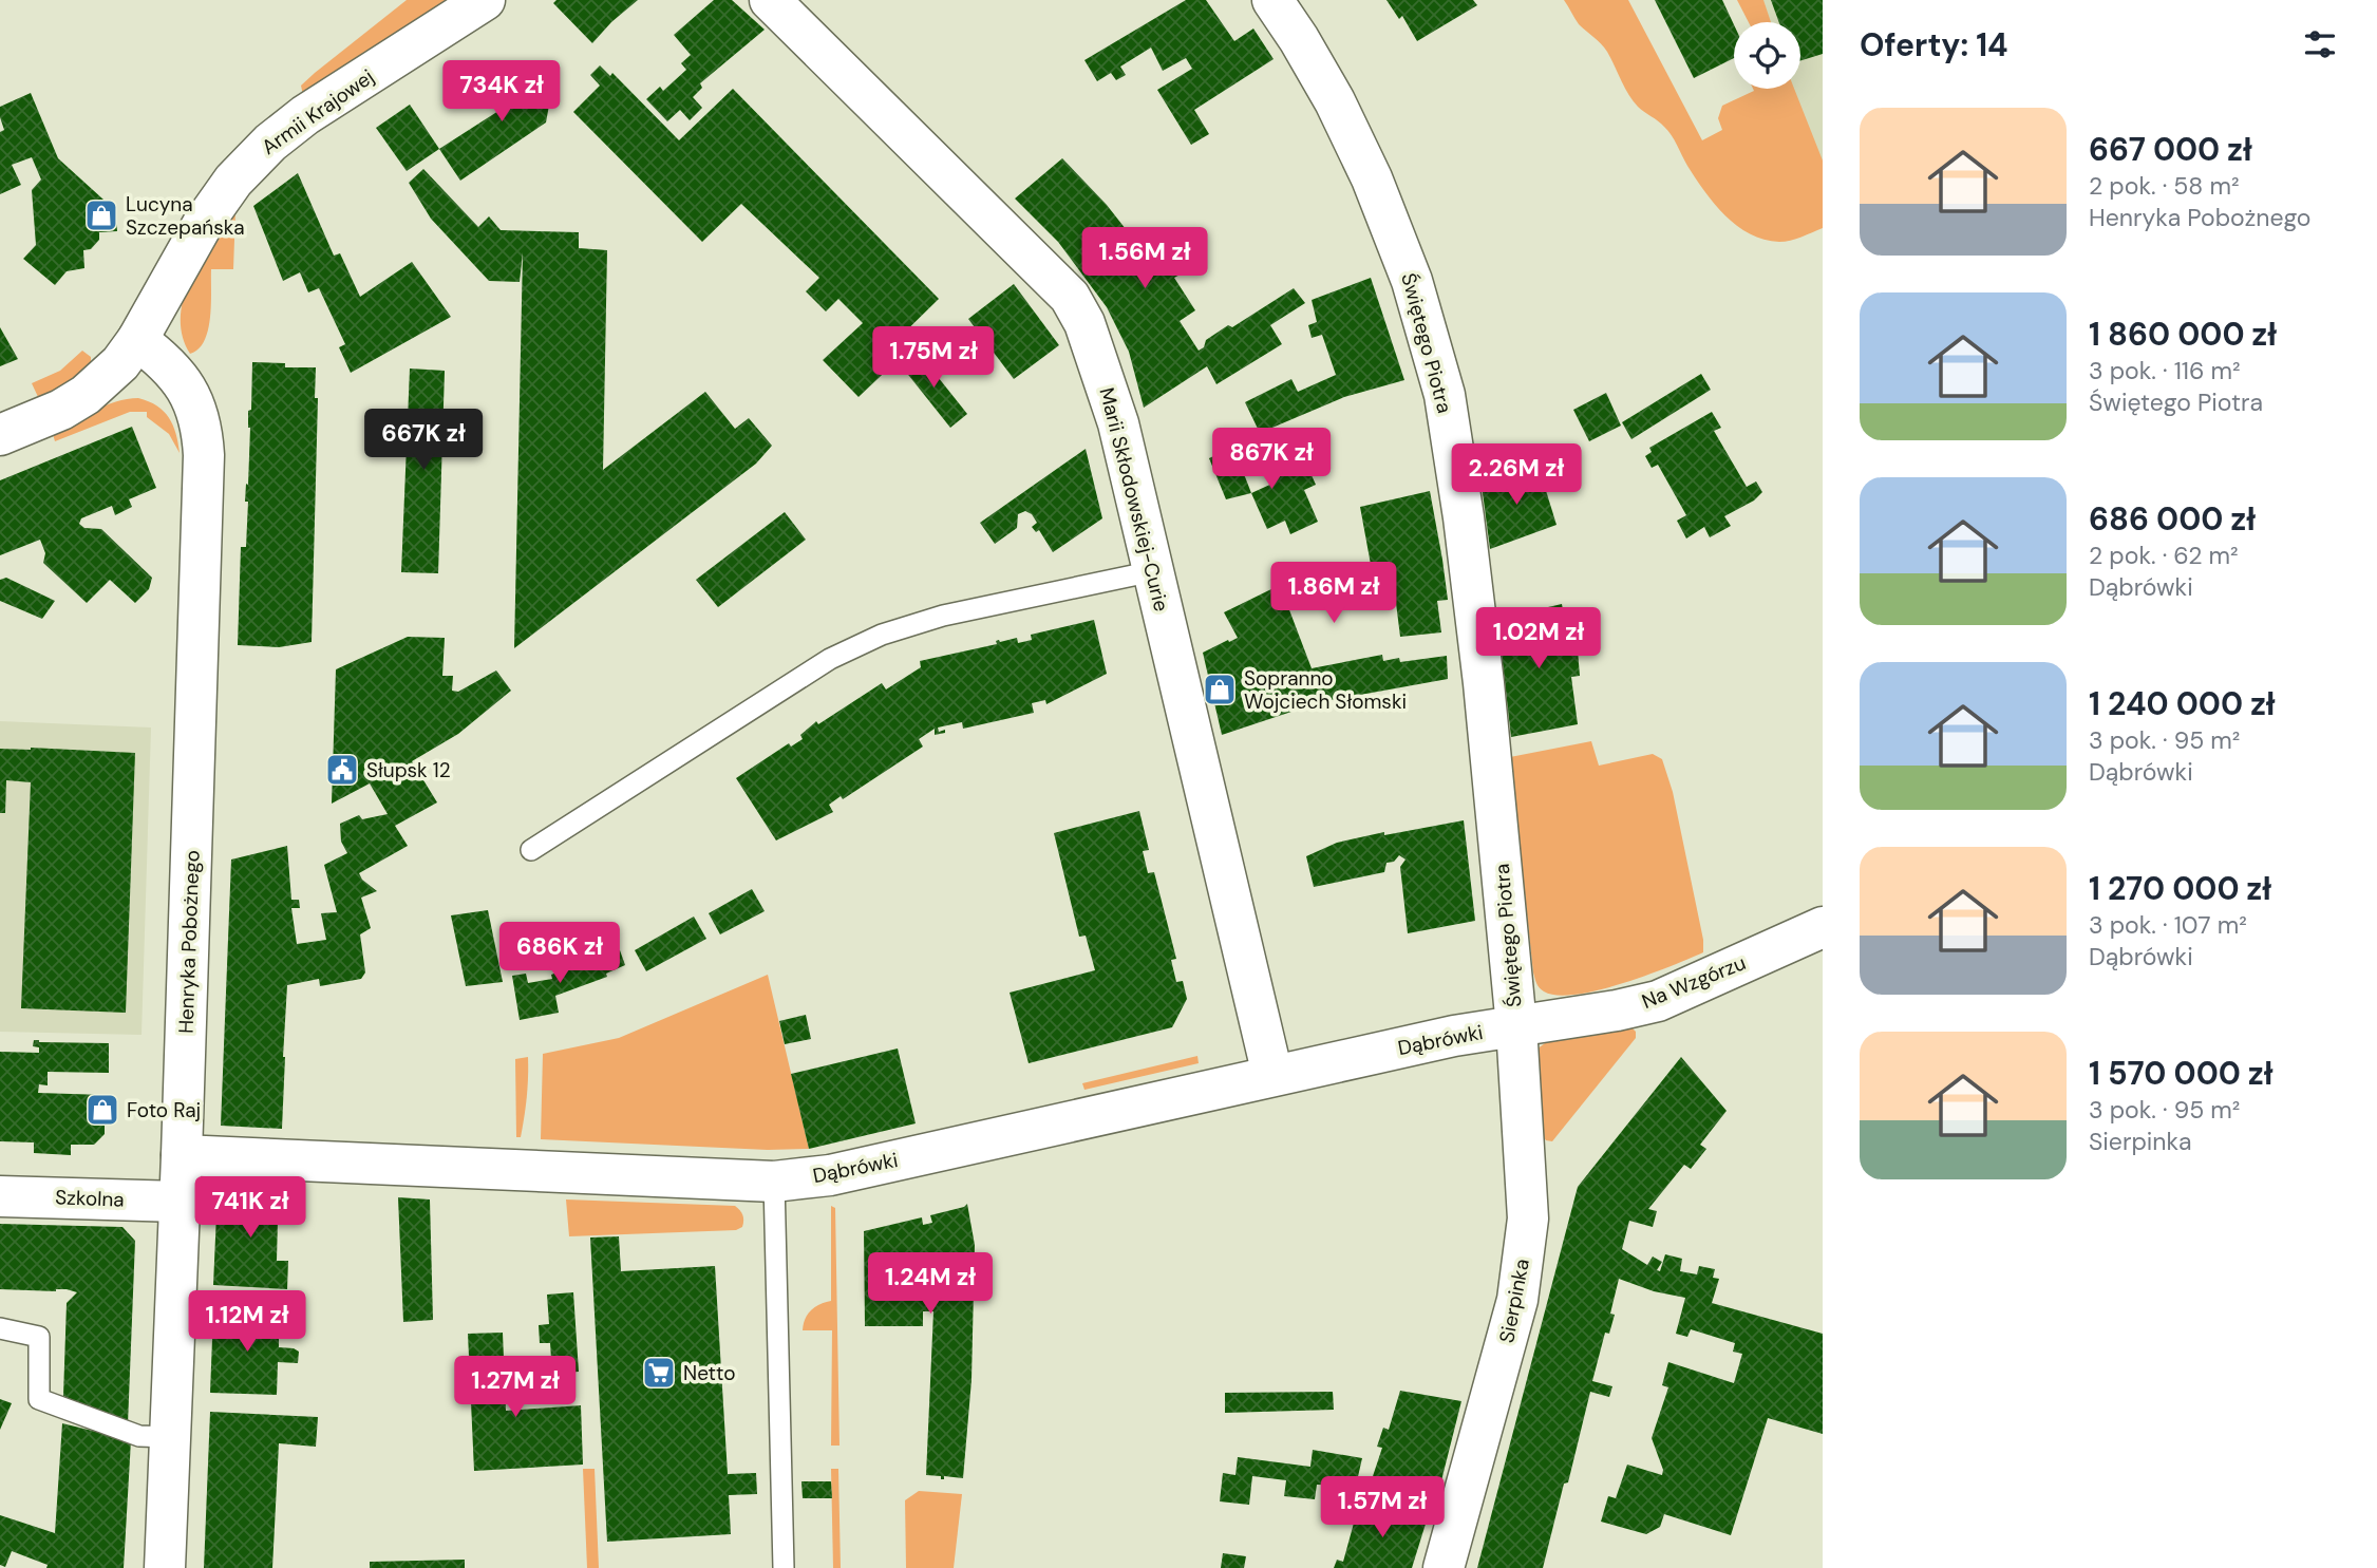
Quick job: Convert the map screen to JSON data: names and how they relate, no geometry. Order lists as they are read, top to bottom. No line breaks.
{"streets":{"street":["Armii Krajowej","Świętego Piotra","Marii Skłodowskiej-Curie","Henryka Pobożnego","Na Wzgórzu","Dąbrówki","Szkolna","Sierpinka"]},"crossings":[["Armii Krajowej","Henryka Pobożnego"],["Świętego Piotra","Na Wzgórzu"],["Świętego Piotra","Dąbrówki"],["Świętego Piotra","Sierpinka"],["Marii Skłodowskiej-Curie","Dąbrówki"],["Henryka Pobożnego","Dąbrówki"],["Henryka Pobożnego","Szkolna"],["Na Wzgórzu","Dąbrówki"],["Na Wzgórzu","Sierpinka"],["Dąbrówki","Sierpinka"]],"places":{"shop":["Lucyna Szczepańska","Sopranno Wojciech Słomski","Foto Raj"],"public building":["Słupsk 12"],"supermarket":["Netto"]},"page":{"heading":"Oferty: 14","price":["734K zł","1.56M zł","1.75M zł","667K zł","867K zł","2.26M zł","1.86M zł","1.02M zł","686K zł","741K zł","1.24M zł","1.12M zł","1.27M zł","1.57M zł"],"list":[{"name":"667 000 zł","note":"2 pok. · 58 m² · Henryka Pobożnego"},{"name":"1 860 000 zł","note":"3 pok. · 116 m² · Świętego Piotra"},{"name":"686 000 zł","note":"2 pok. · 62 m² · Dąbrówki"},{"name":"1 240 000 zł","note":"3 pok. · 95 m² · Dąbrówki"},{"name":"1 270 000 zł","note":"3 pok. · 107 m² · Dąbrówki"},{"name":"1 570 000 zł","note":"3 pok. · 95 m² · Sierpinka"}]}}
